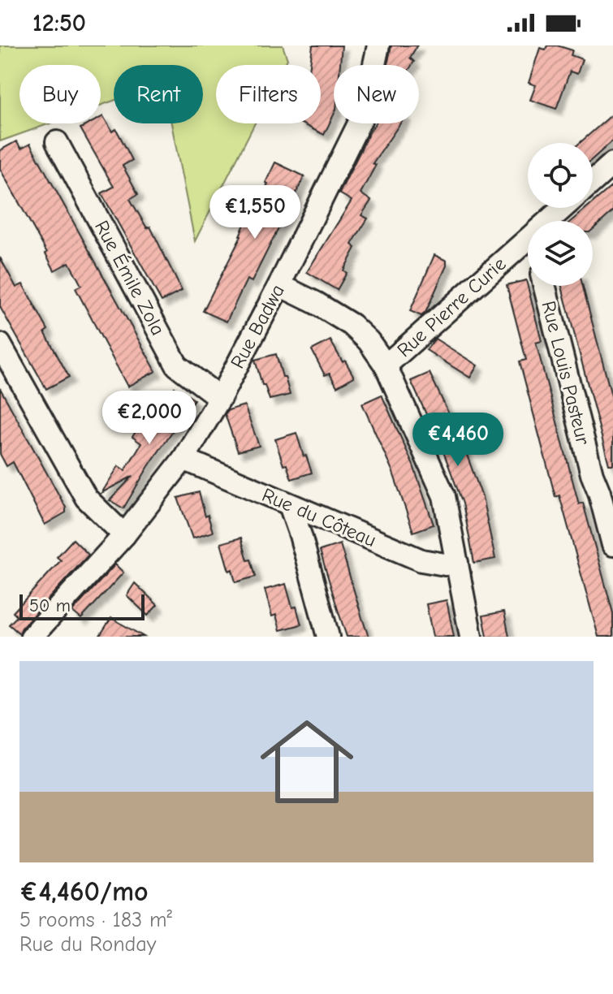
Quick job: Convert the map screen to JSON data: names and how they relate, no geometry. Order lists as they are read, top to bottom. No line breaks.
{"streets":{"street":["Rue Émile Zola","Rue Pierre Curie","Rue Badwa","Rue Louis Pasteur","Rue du Côteau"]},"crossings":[["Rue Émile Zola","Rue Badwa"],["Rue Badwa","Rue du Côteau"]],"scale_bar":"50 m","page":{"status":"12:50","chip":["Buy","Rent","Filters","New"],"price":["€1,550","€2,000","€4,460"],"scale":"50 m","list":[{"name":"€4,460/mo","note":"5 rooms · 183 m² · Rue du Ronday"}]}}
